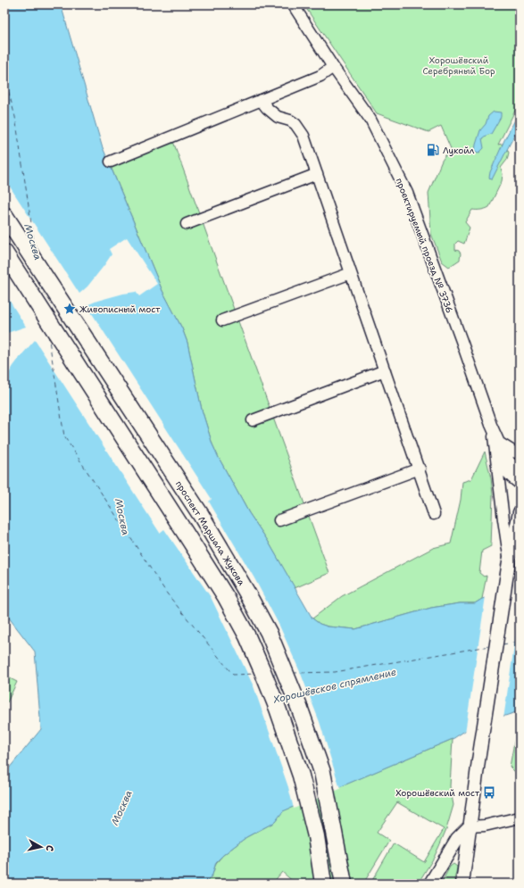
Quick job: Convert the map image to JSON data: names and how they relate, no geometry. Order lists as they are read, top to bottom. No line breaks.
{"streets":{"main road":["проспект Маршала Жукова"],"street":["проектируемый проезд № 3736"]},"water":["Москва","Хорошёвское спрямление"],"parks":["Хорошёвский Серебряный Бор"],"places":{"fuel station":["Лукойл"],"place":["Живописный мост"],"bus stop":["Хорошёвский мост"]},"north":"right"}
